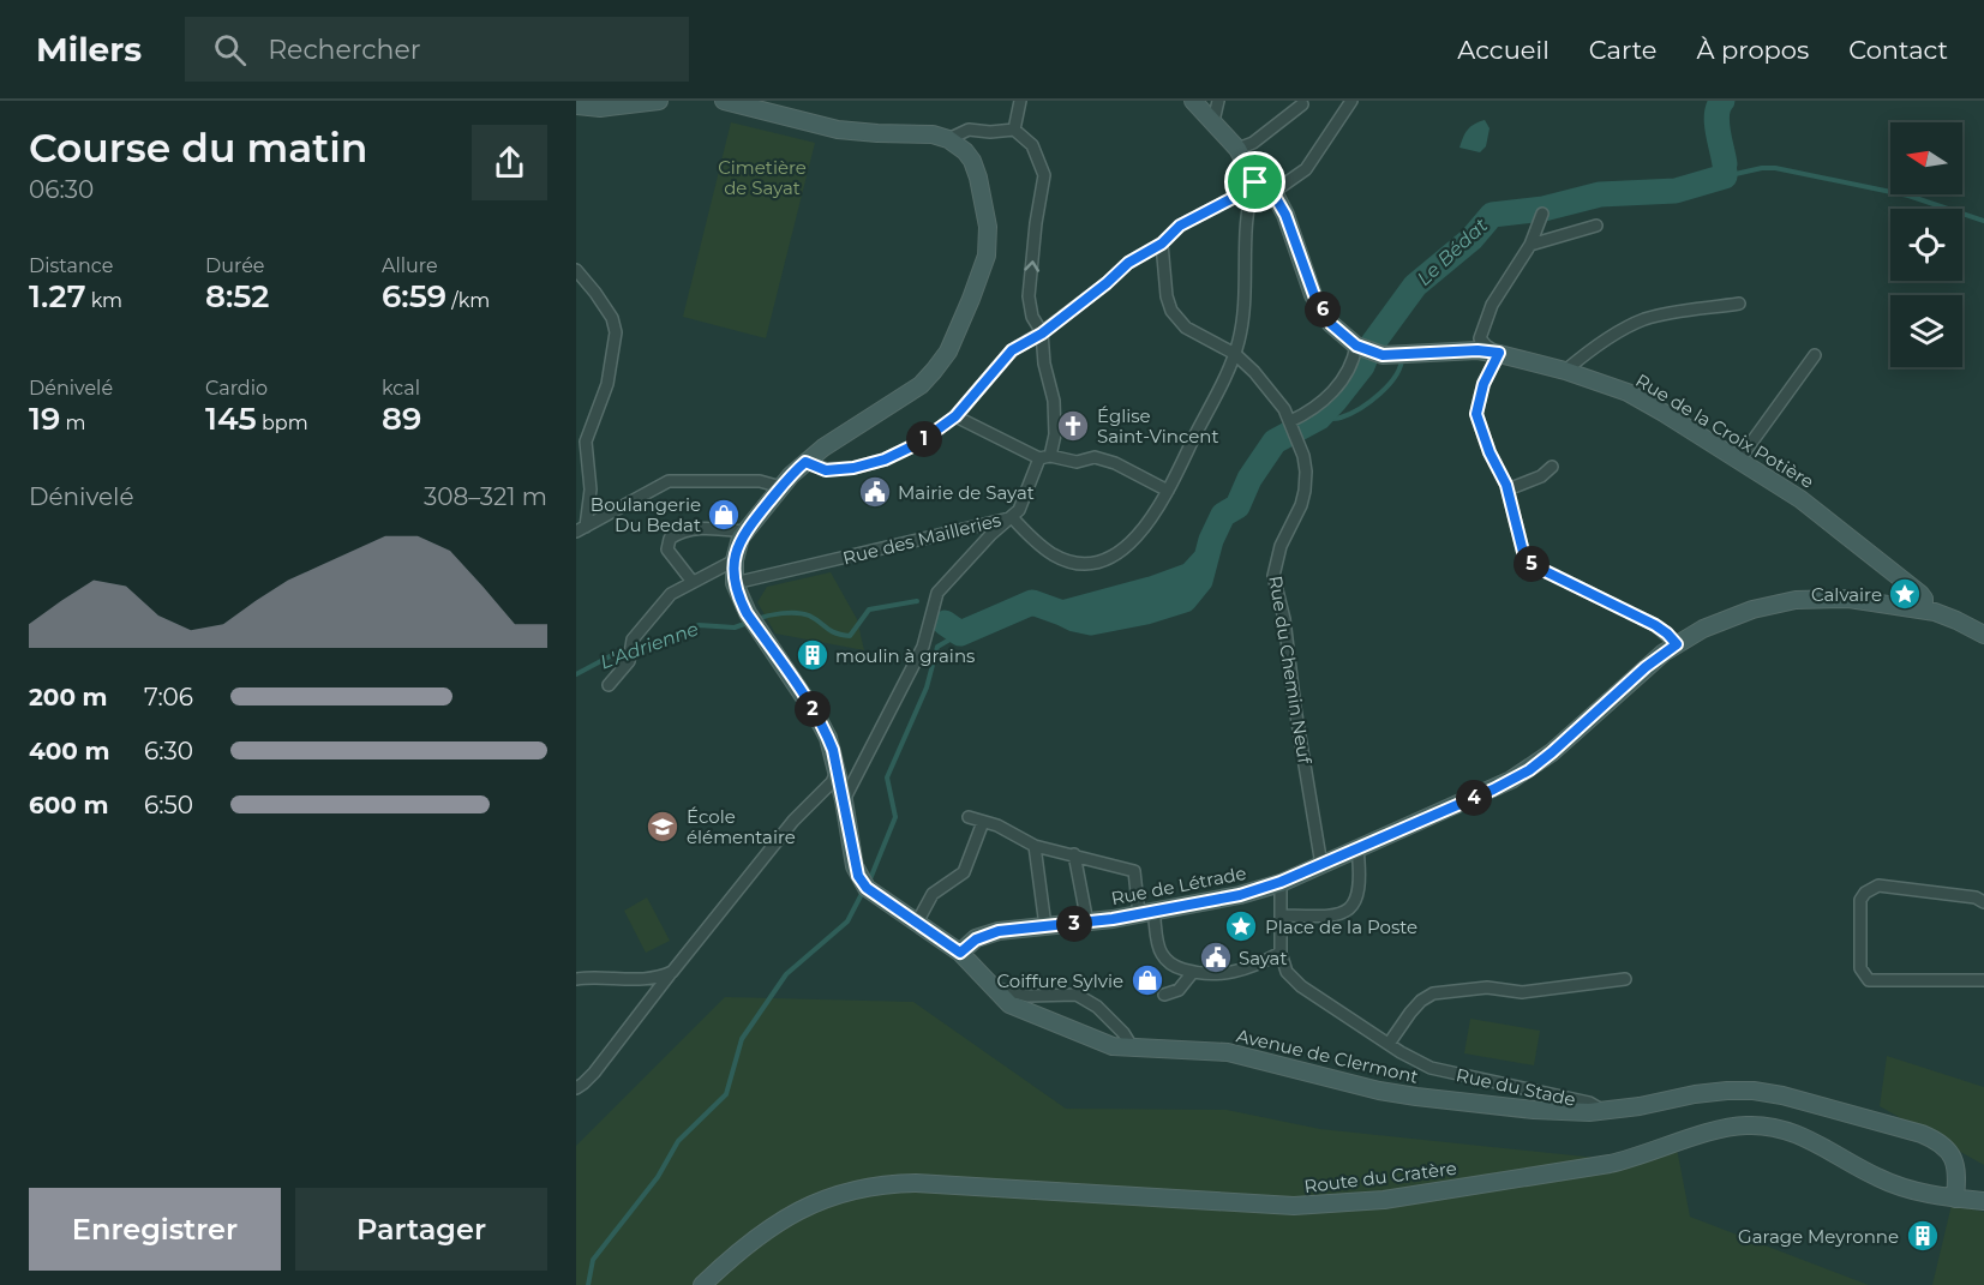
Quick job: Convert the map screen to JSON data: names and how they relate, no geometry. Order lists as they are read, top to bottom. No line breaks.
{"streets":{"street":["Rue de la Croix Potière","Rue des Mailleries","Rue du Chemin Neuf","Rue de Létrade","Avenue de Clermont","Rue du Stade","Route du Cratère"]},"crossings":[["Rue de la Croix Potière","Rue de Létrade"],["Rue des Mailleries","Rue du Chemin Neuf"],["Rue des Mailleries","Avenue de Clermont"],["Rue du Chemin Neuf","Rue de Létrade"],["Rue de Létrade","Avenue de Clermont"],["Avenue de Clermont","Rue du Stade"],["Avenue de Clermont","Route du Cratère"]],"water":["Le Bédat","L'Adrienne"],"parks":["Cimetière de Sayat"],"places":{"church":["Église Saint-Vincent"],"public building":["Mairie de Sayat","Sayat"],"shop":["Boulangerie Du Bedat","Coiffure Sylvie"],"place":["Calvaire","Place de la Poste"],"building":["moulin à grains","Garage Meyronne"],"school or university":["École élémentaire"]},"north":"left","page":{"header":"Milers","search":"Rechercher","nav":["Accueil","Carte","À propos","Contact"],"heading":["Course du matin","06:30"],"stats":[["Distance","1.27 km"],["Durée","8:52"],["Allure","6:59 /km"],["Dénivelé","19 m"],["Cardio","145 bpm"],["kcal","89"]],"pins":["6","1","5","2","4","3"],"chart":["Dénivelé","308–321 m"],"list":[{"name":"200 m","note":"7:06"},{"name":"400 m","note":"6:30"},{"name":"600 m","note":"6:50"}],"buttons":["Enregistrer","Partager"]}}
